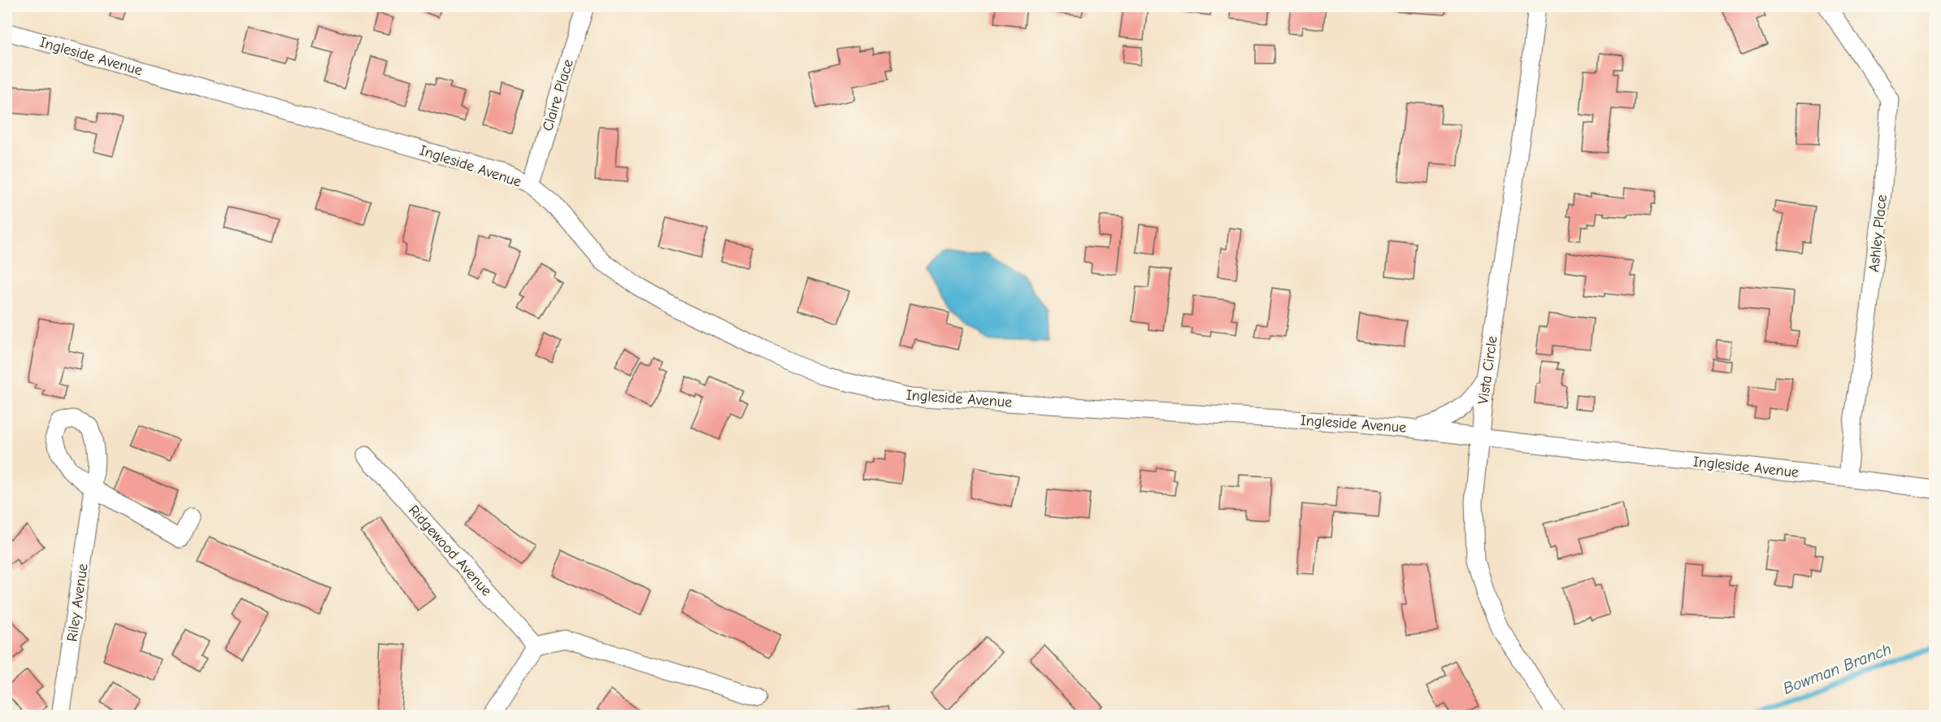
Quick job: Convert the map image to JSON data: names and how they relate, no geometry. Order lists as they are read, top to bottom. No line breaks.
{"streets":{"street":["Ingleside Avenue","Claire Place","Ashley Place","Vista Circle","Ridgewood Avenue","Riley Avenue"]},"crossings":[["Ingleside Avenue","Claire Place"],["Ingleside Avenue","Ashley Place"],["Ingleside Avenue","Vista Circle"]],"water":["Bowman Branch"]}
